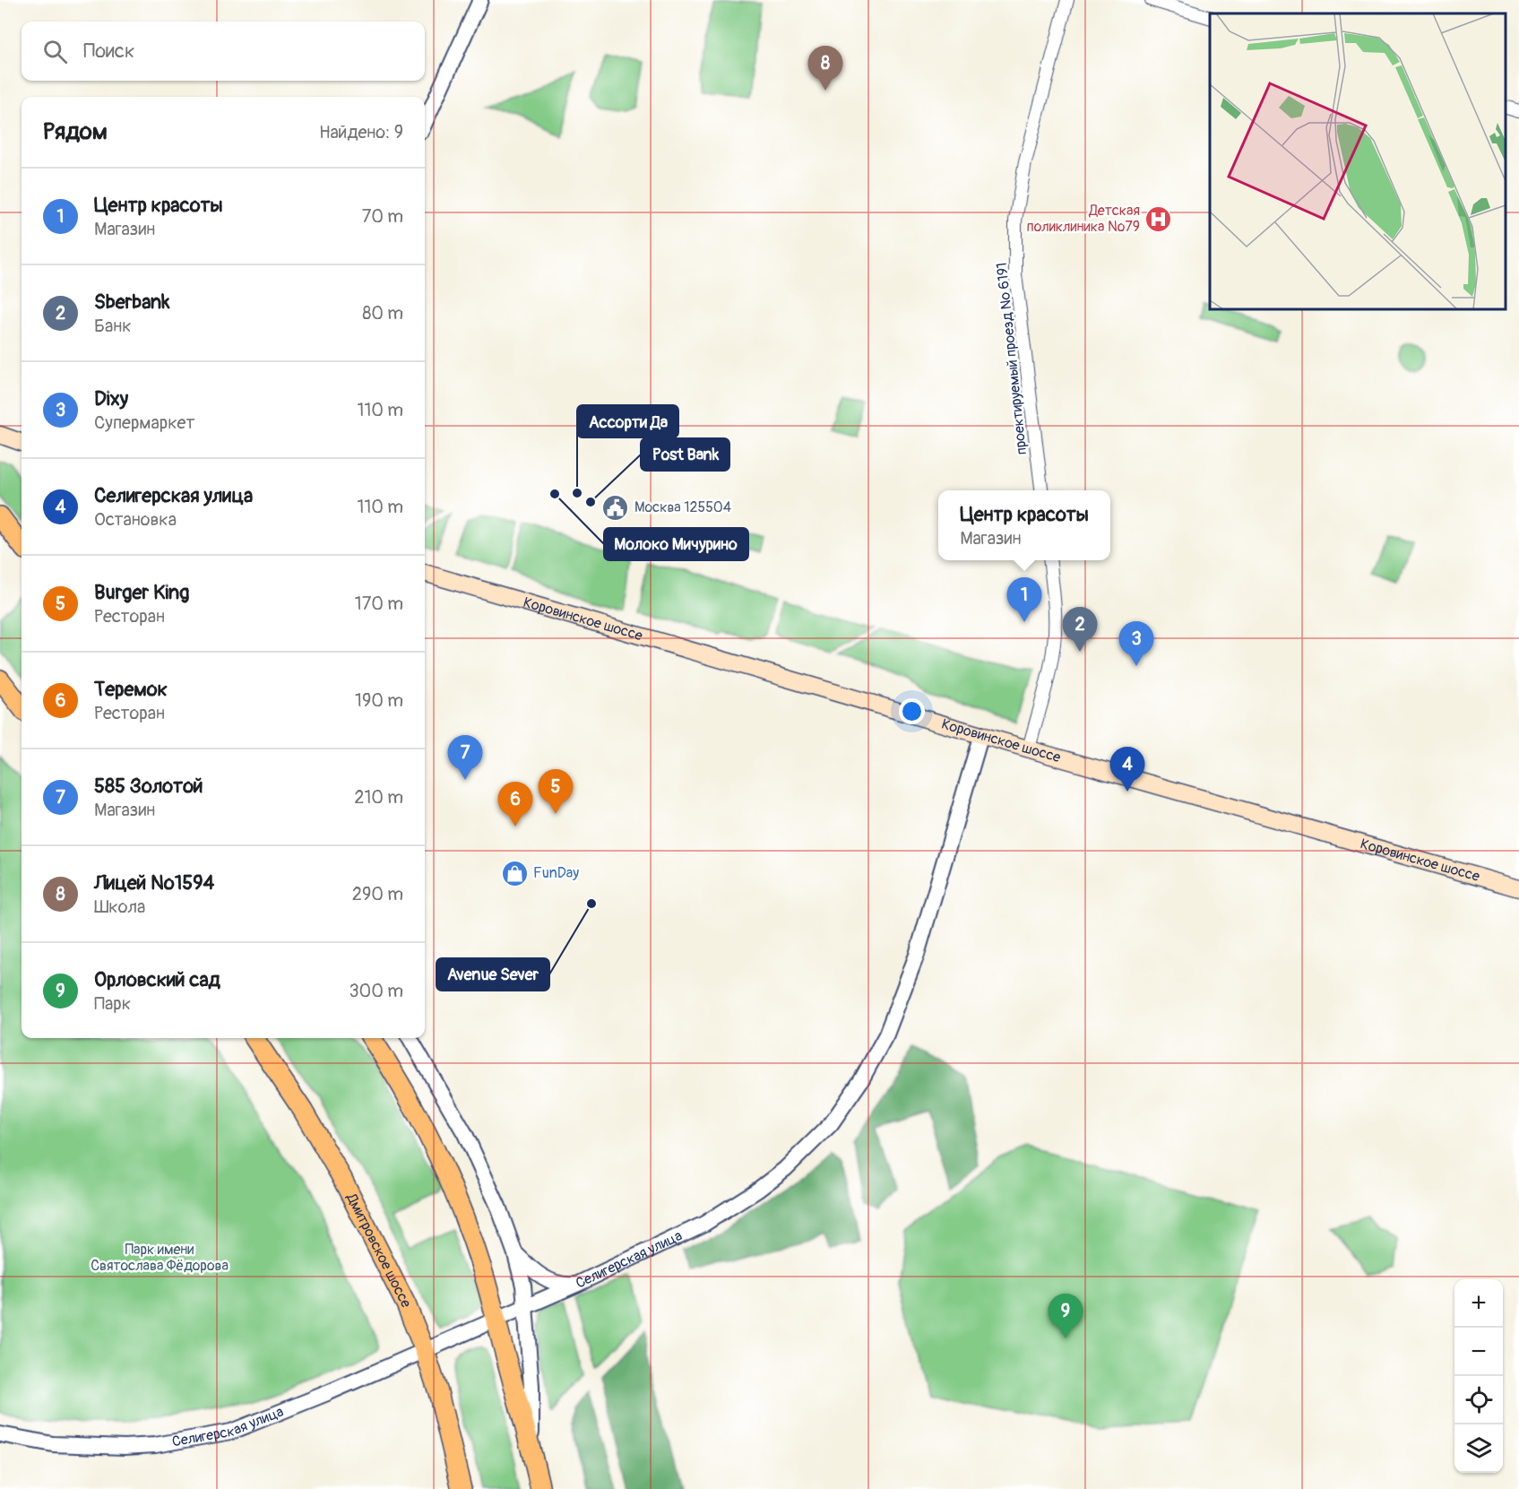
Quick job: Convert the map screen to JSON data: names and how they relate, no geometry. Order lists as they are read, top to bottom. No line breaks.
{"streets":{"main road":["Коровинское шоссе","Дмитровское шоссе"],"street":["проектируемый проезд № 6191","Селигерская улица"]},"crossings":[["Коровинское шоссе","Селигерская улица"],["Дмитровское шоссе","Селигерская улица"]],"parks":["Парк имени Святослава Фёдорова"],"places":{"hospital":["Детская поликлиника №79"],"other":["Ассорти Да","Молоко Мичурино","Post Bank","Avenue Sever"],"public building":["Москва 125504"],"shop":["FunDay"]},"page":{"search":"Поиск","pins":["8","1","2","3","7","4","5","6","9"],"heading":["Рядом","Найдено: 9"],"list":[{"mark":"1","name":"Центр красоты","note":"Магазин","value":"70 m"},{"mark":"2","name":"Sberbank","note":"Банк","value":"80 m"},{"mark":"3","name":"Dixy","note":"Супермаркет","value":"110 m"},{"mark":"4","name":"Селигерская улица","note":"Остановка","value":"110 m"},{"mark":"5","name":"Burger King","note":"Ресторан","value":"170 m"},{"mark":"6","name":"Теремок","note":"Ресторан","value":"190 m"},{"mark":"7","name":"585 Золотой","note":"Магазин","value":"210 m"},{"mark":"8","name":"Лицей №1594","note":"Школа","value":"290 m"},{"mark":"9","name":"Орловский сад","note":"Парк","value":"300 m"}],"popup":["Центр красоты","Магазин"],"map_buttons":["+","−"]}}
